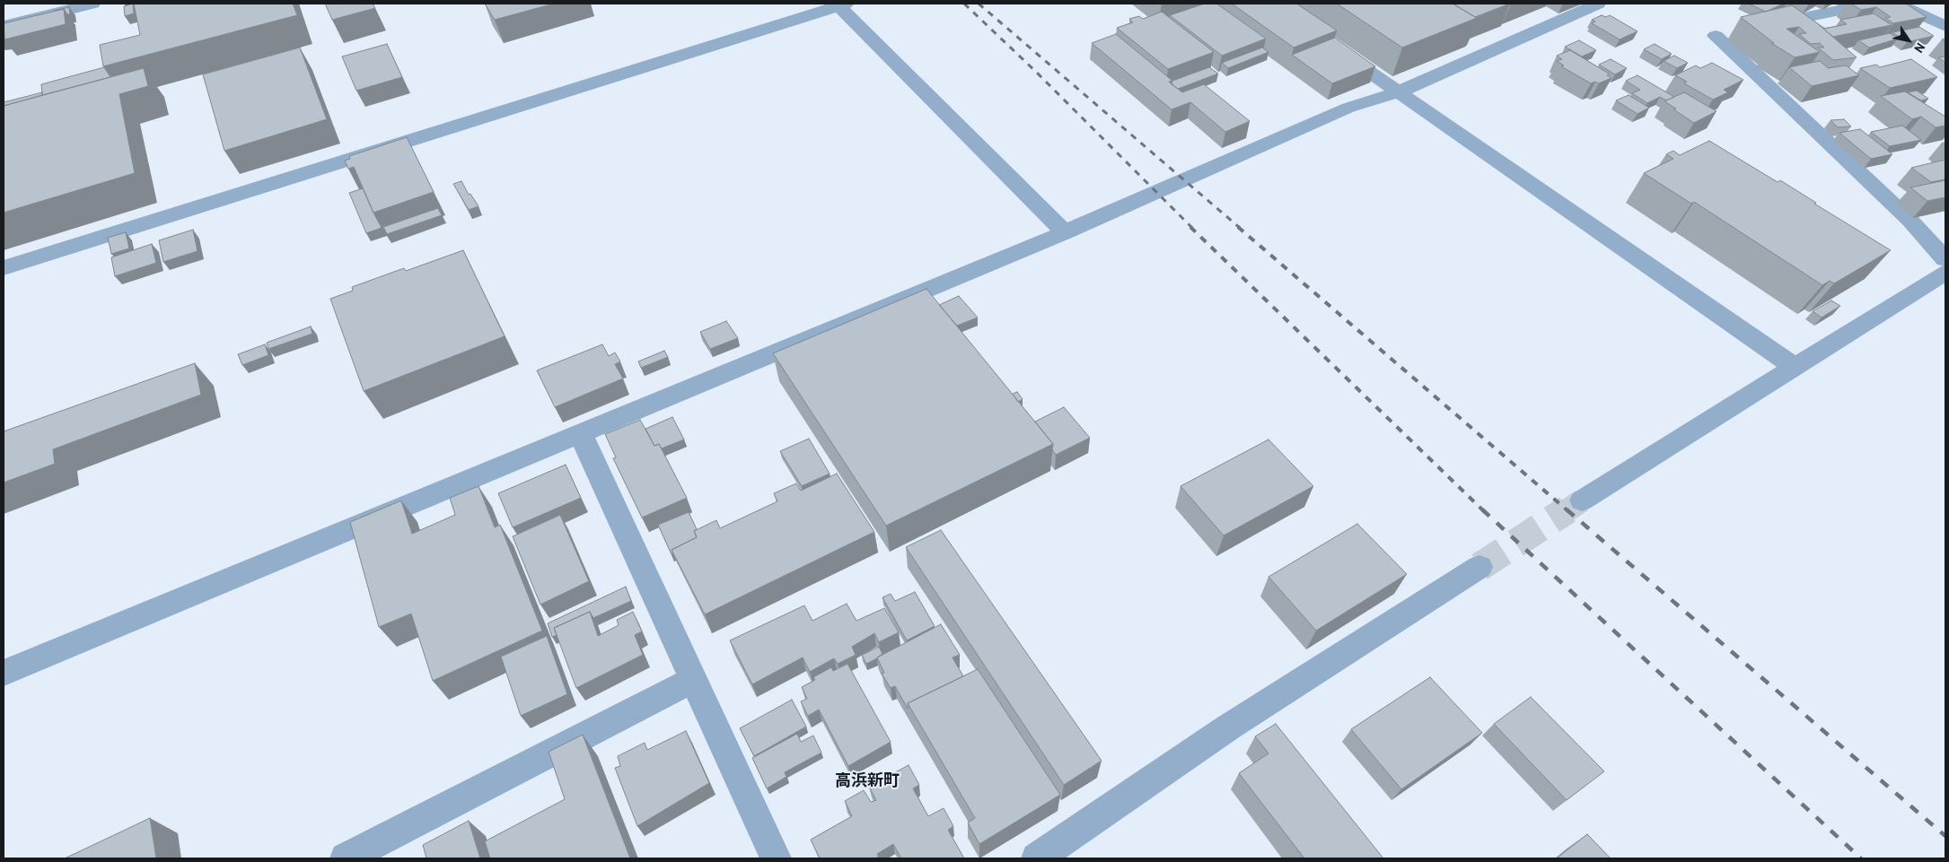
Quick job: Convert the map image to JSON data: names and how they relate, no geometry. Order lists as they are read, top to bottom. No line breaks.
{"districts":["高浜新町"],"north":"bottom right"}
